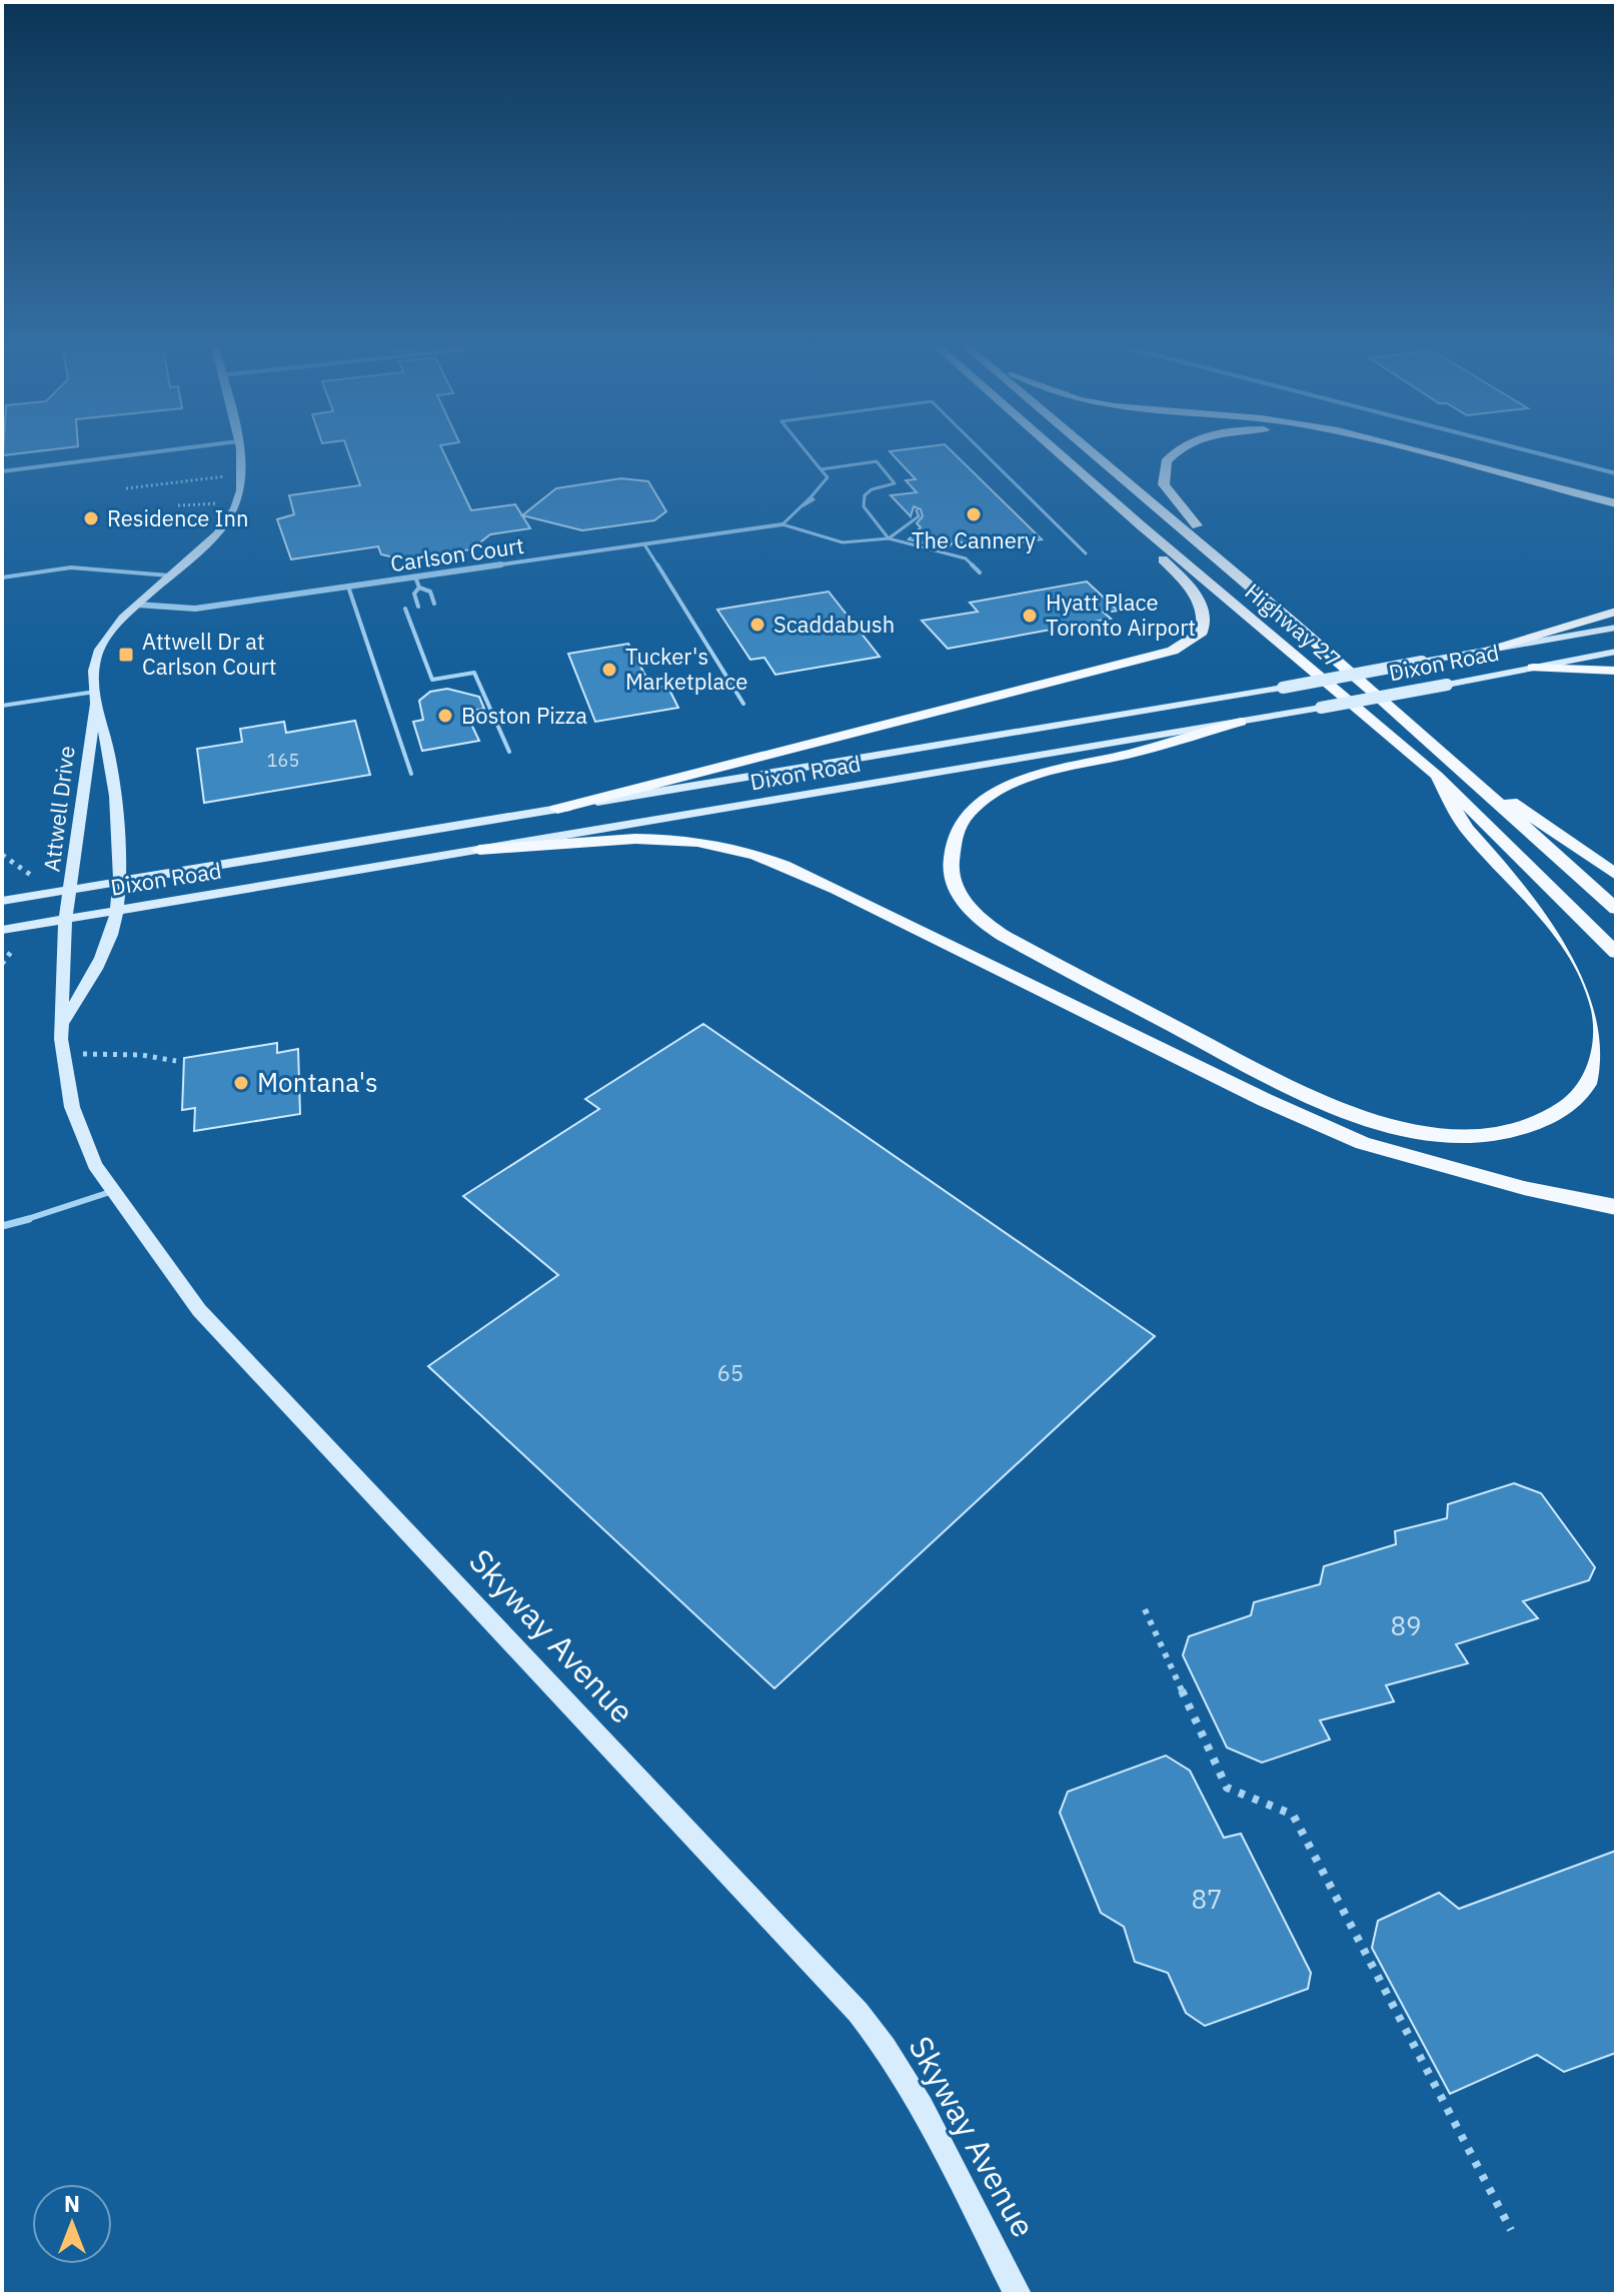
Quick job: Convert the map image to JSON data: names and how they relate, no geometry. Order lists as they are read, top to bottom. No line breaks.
{"streets":{"main road":["Highway 27","Dixon Road","Attwell Drive","Skyway Avenue"],"street":["Carlson Court"]},"crossings":[["Carlson Court","Attwell Drive"],["Dixon Road","Attwell Drive"],["Dixon Road","Skyway Avenue"],["Attwell Drive","Skyway Avenue"]],"places":{"other":["The Cannery","Residence Inn","Hyatt Place Toronto Airport","Scaddabush","Tucker's Marketplace","Boston Pizza","Montana's"],"transit":["Attwell Dr at Carlson Court"]},"house_numbers":["165","65","89","87"],"north":"top"}
